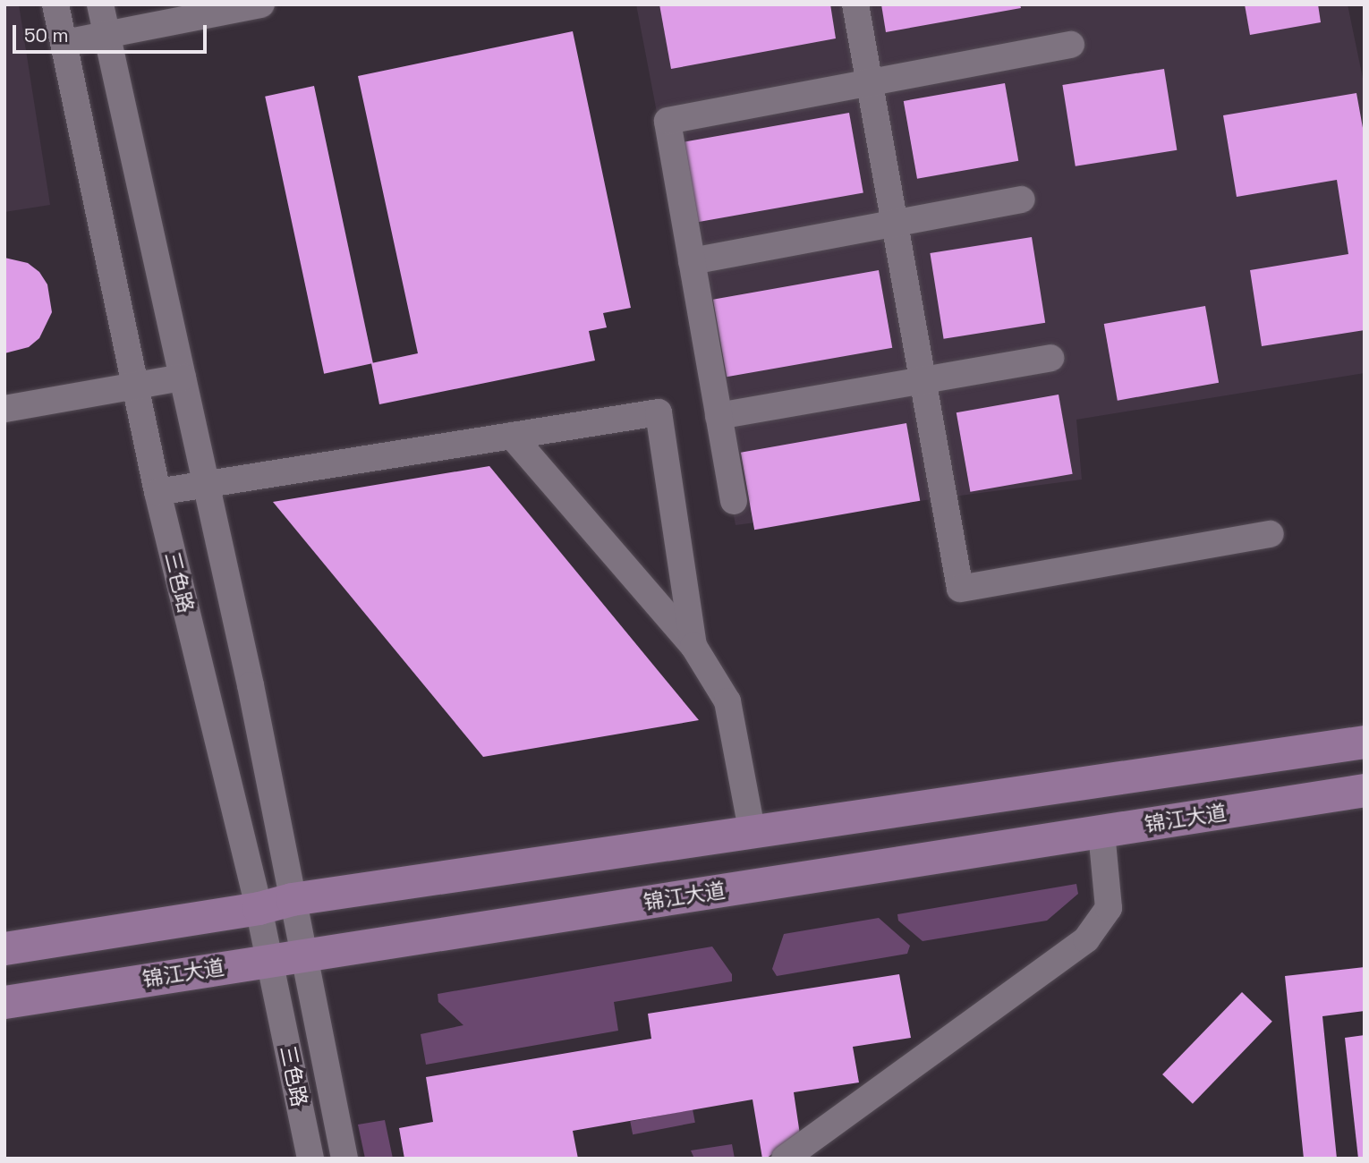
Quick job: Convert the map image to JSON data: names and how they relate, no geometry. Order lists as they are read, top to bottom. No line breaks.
{"streets":{"main road":["锦江大道"],"street":["三色路"]},"crossings":[["三色路","锦江大道"]],"scale_bar":"50 m"}
